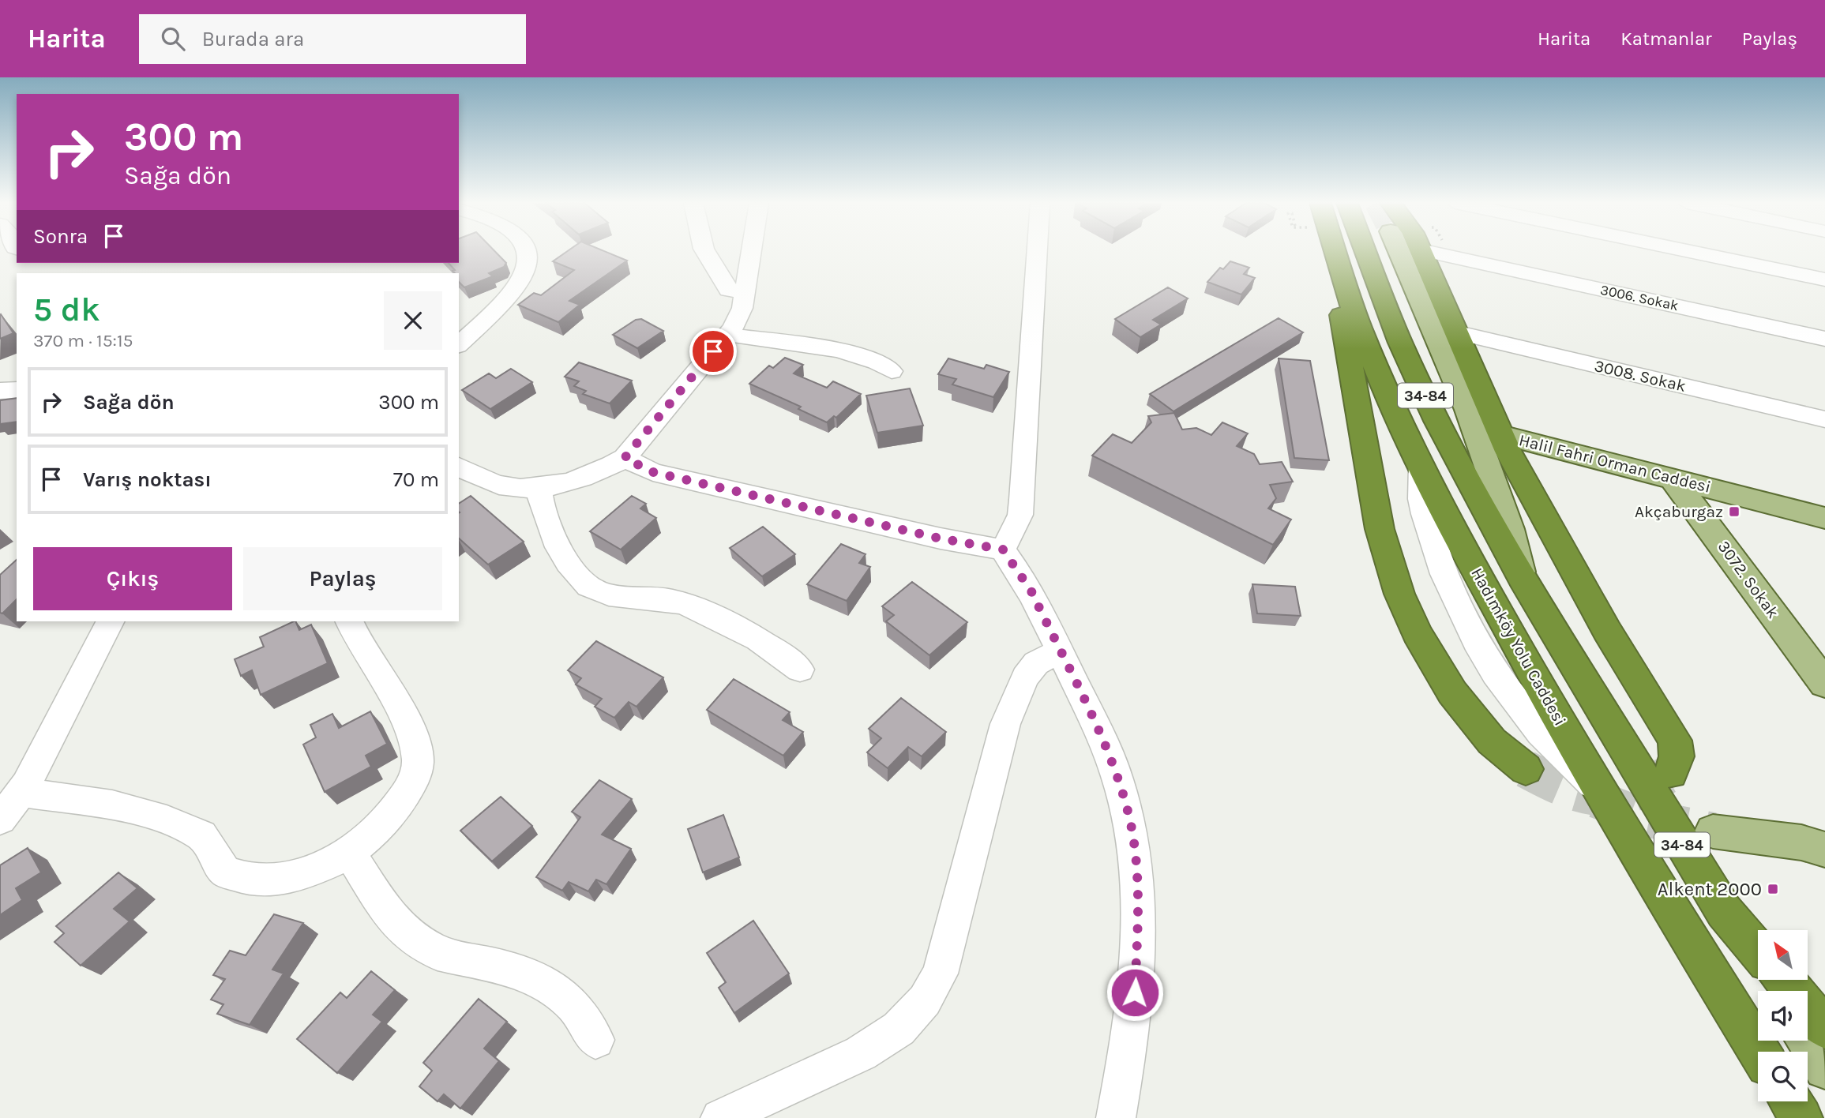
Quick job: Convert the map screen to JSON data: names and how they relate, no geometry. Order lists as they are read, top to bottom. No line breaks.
{"streets":{"highway":["34-84","Hadımköy Yolu Caddesi"],"main road":["Halil Fahri Orman Caddesi","3072. Sokak"],"street":["3006. Sokak","3008. Sokak"]},"crossings":[["Halil Fahri Orman Caddesi","3072. Sokak"]],"places":{"transit":["Akçaburgaz","Alkent 2000"]},"north":"top left","page":{"header":"Harita","search":"Burada ara","nav":["Harita","Katmanlar","Paylaş"],"turn":["300 m","Sağa dön"],"then":"Sonra","heading":["5 dk","370 m · 15:15"],"list":[{"name":"Sağa dön","value":"300 m"},{"name":"Varış noktası","value":"70 m"}],"buttons":["Çıkış","Paylaş"]}}
